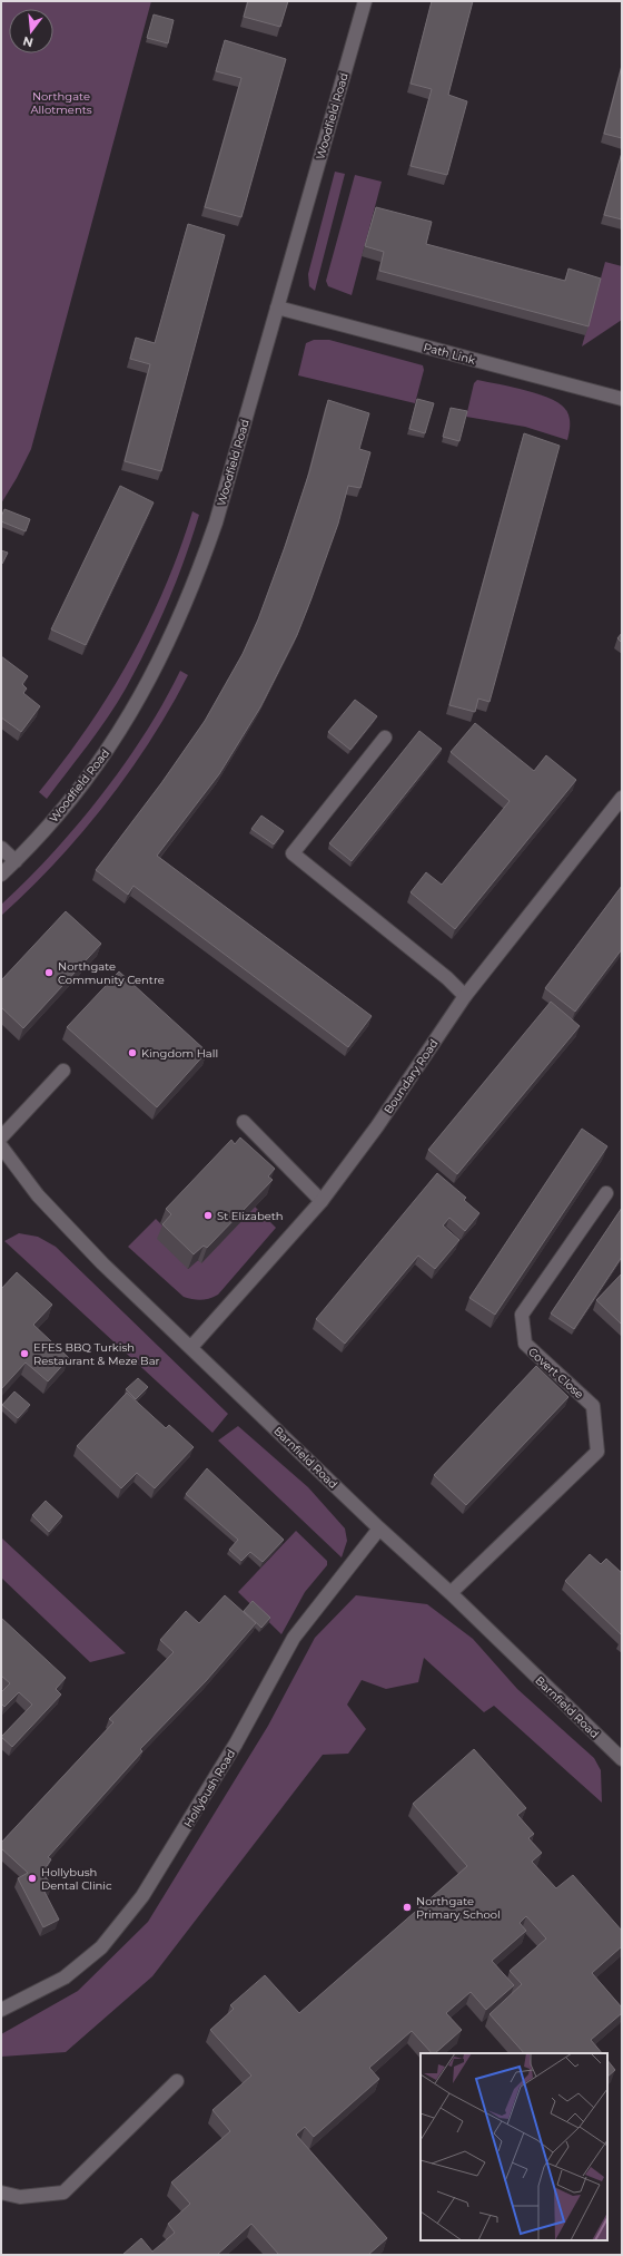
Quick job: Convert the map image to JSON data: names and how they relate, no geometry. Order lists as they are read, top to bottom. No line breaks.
{"streets":{"street":["Woodfield Road","Path Link","Boundary Road","Covert Close","Barnfield Road","Hollybush Road"]},"crossings":[["Woodfield Road","Path Link"],["Boundary Road","Barnfield Road"],["Covert Close","Barnfield Road"],["Barnfield Road","Hollybush Road"]],"parks":["Northgate Allotments"],"places":["Northgate Community Centre","Kingdom Hall","St Elizabeth","EFES BBQ Turkish Restaurant & Meze Bar","Hollybush Dental Clinic","Northgate Primary School"],"north":"bottom"}
